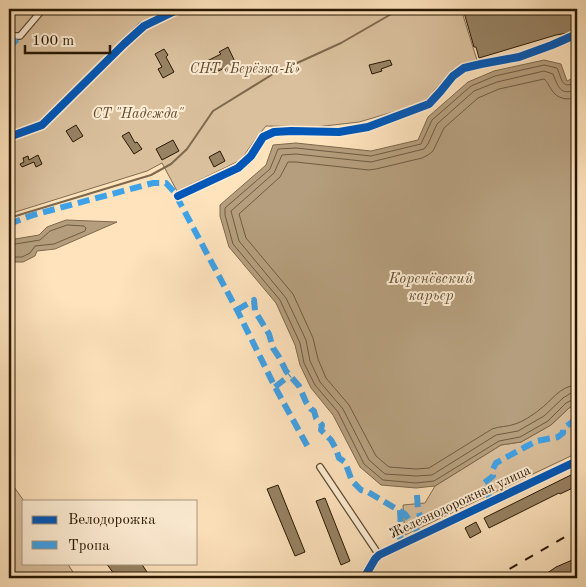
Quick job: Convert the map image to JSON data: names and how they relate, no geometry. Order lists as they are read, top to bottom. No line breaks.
{"streets":{"street":["Железнодорожная улица"]},"water":["Коренёвский карьер"],"parks":["СНТ «Берёзка-К»","СТ \"Надежда\""],"legend":["Велодорожка","Тропа"],"scale_bar":"100 m"}
